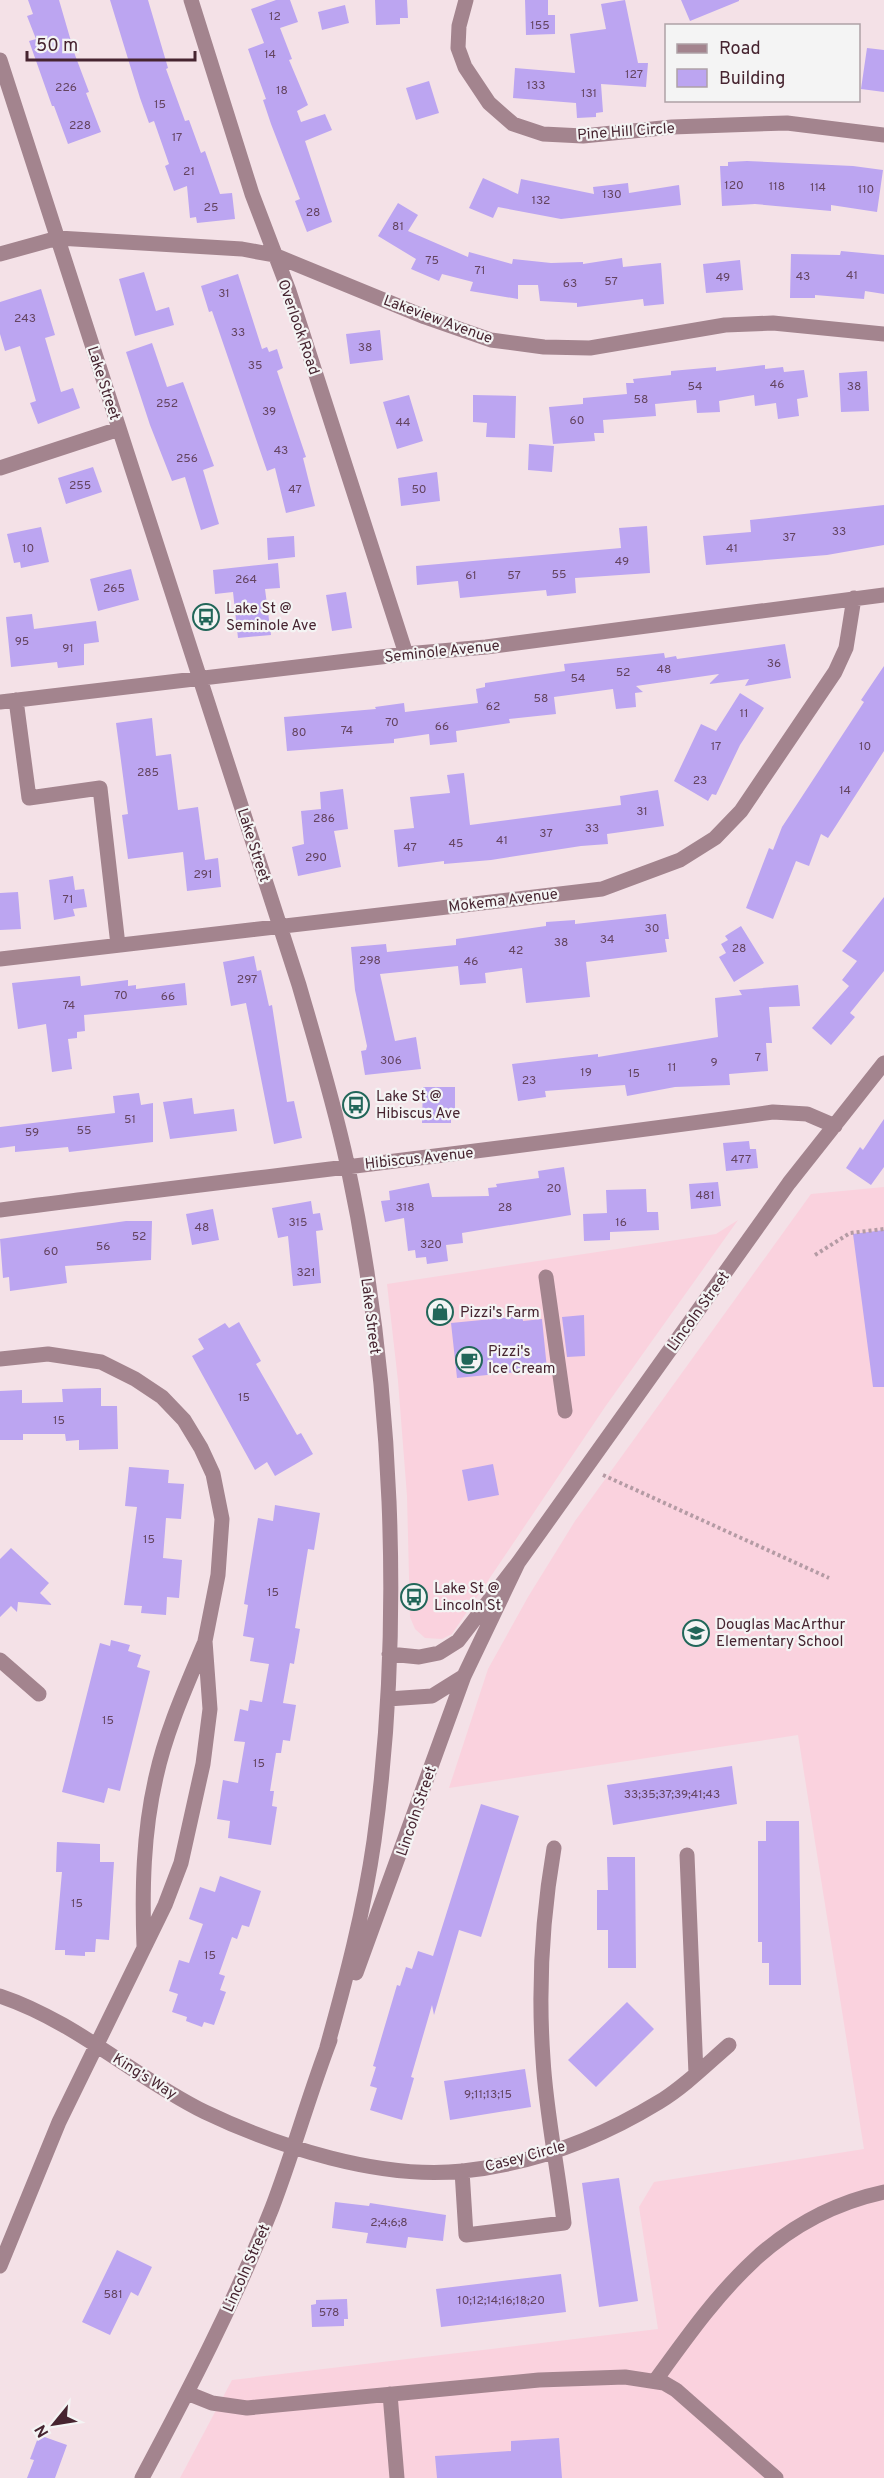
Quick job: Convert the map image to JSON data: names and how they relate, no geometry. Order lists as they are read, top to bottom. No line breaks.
{"streets":{"street":["Pine Hill Circle","Lakeview Avenue","Overlook Road","Lake Street","Seminole Avenue","Mokema Avenue","Hibiscus Avenue","Lincoln Street","King's Way","Casey Circle"]},"crossings":[["Lakeview Avenue","Overlook Road"],["Lakeview Avenue","Lake Street"],["Overlook Road","Seminole Avenue"],["Lake Street","Seminole Avenue"],["Lake Street","Mokema Avenue"],["Lake Street","Hibiscus Avenue"],["Lake Street","Lincoln Street"],["Seminole Avenue","Mokema Avenue"],["Hibiscus Avenue","Lincoln Street"],["Lincoln Street","King's Way"],["Lincoln Street","Casey Circle"],["King's Way","Casey Circle"]],"places":{"bus stop":["Lake St @ Seminole Ave","Lake St @ Hibiscus Ave","Lake St @ Lincoln St"],"shop":["Pizzi's Farm"],"cafe":["Pizzi's Ice Cream"],"school or university":["Douglas MacArthur Elementary School"]},"house_numbers":["12","155","14","127","133","226","18","131","15","228","17","21","120","118","114","110","130","132","25","28","81","75","71","41","43","49","57","63","31","243","33","38","35","46","54","38","58","252","39","60","44","43","256","255","47","50","33","37","10","41","49","55","61","57","264","265","95","91","36","48","52","54","58","62","11","70","66","74","80","17","10","285","23","14","31","286","33","37","41","45","47","290","291","71","30","34","38","28","42","298","46","297","70","66","74","7","306","9","11","19","15","23","51","55","59","477","20","481","318","28","315","16","48","52","320","56","60","321","15","15","15","15","15","15","33;35;37;39;41;43","15","15","9;11;13;15","2;4;6;8","581","10;12;14;16;18;20","578"],"legend":["Road","Building"],"scale_bar":"50 m","north":"bottom left"}
